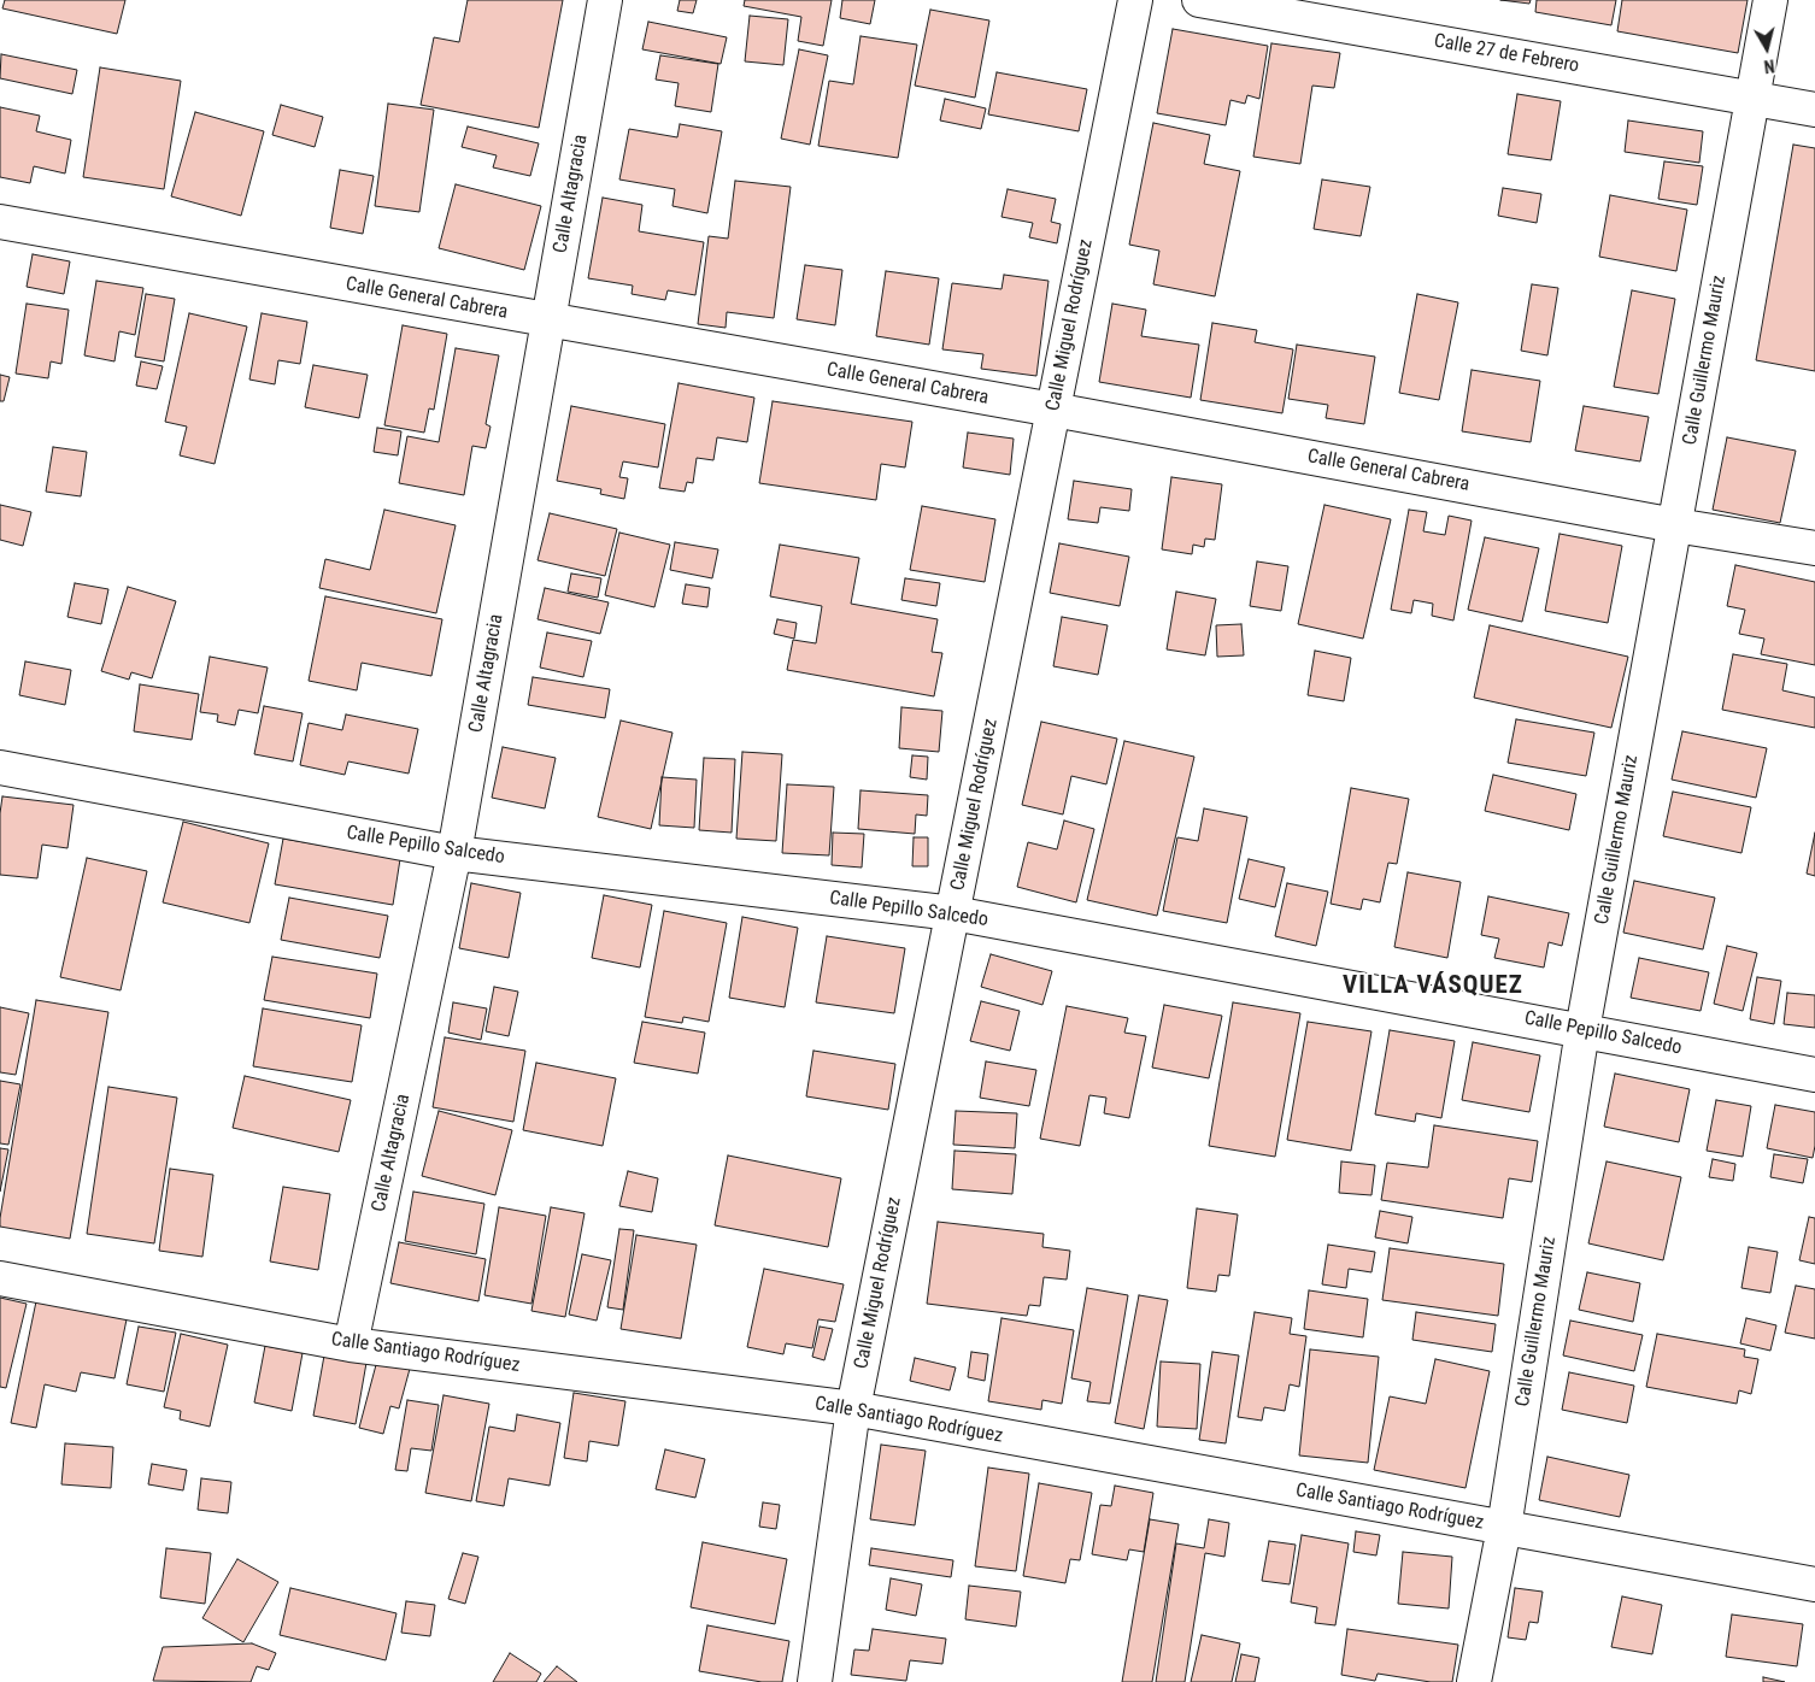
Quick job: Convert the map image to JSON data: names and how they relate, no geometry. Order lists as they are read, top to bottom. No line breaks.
{"streets":{"street":["Calle 27 de Febrero","Calle Altagracia","Calle General Cabrera","Calle Miguel Rodríguez","Calle Guillermo Mauriz","Calle Pepillo Salcedo","Calle Santiago Rodríguez"]},"crossings":[["Calle 27 de Febrero","Calle Guillermo Mauriz"],["Calle Altagracia","Calle General Cabrera"],["Calle Altagracia","Calle Pepillo Salcedo"],["Calle Altagracia","Calle Santiago Rodríguez"],["Calle General Cabrera","Calle Miguel Rodríguez"],["Calle General Cabrera","Calle Guillermo Mauriz"],["Calle Miguel Rodríguez","Calle Pepillo Salcedo"],["Calle Miguel Rodríguez","Calle Santiago Rodríguez"],["Calle Guillermo Mauriz","Calle Pepillo Salcedo"],["Calle Guillermo Mauriz","Calle Santiago Rodríguez"]],"districts":["VILLA VÁSQUEZ"],"north":"bottom"}
